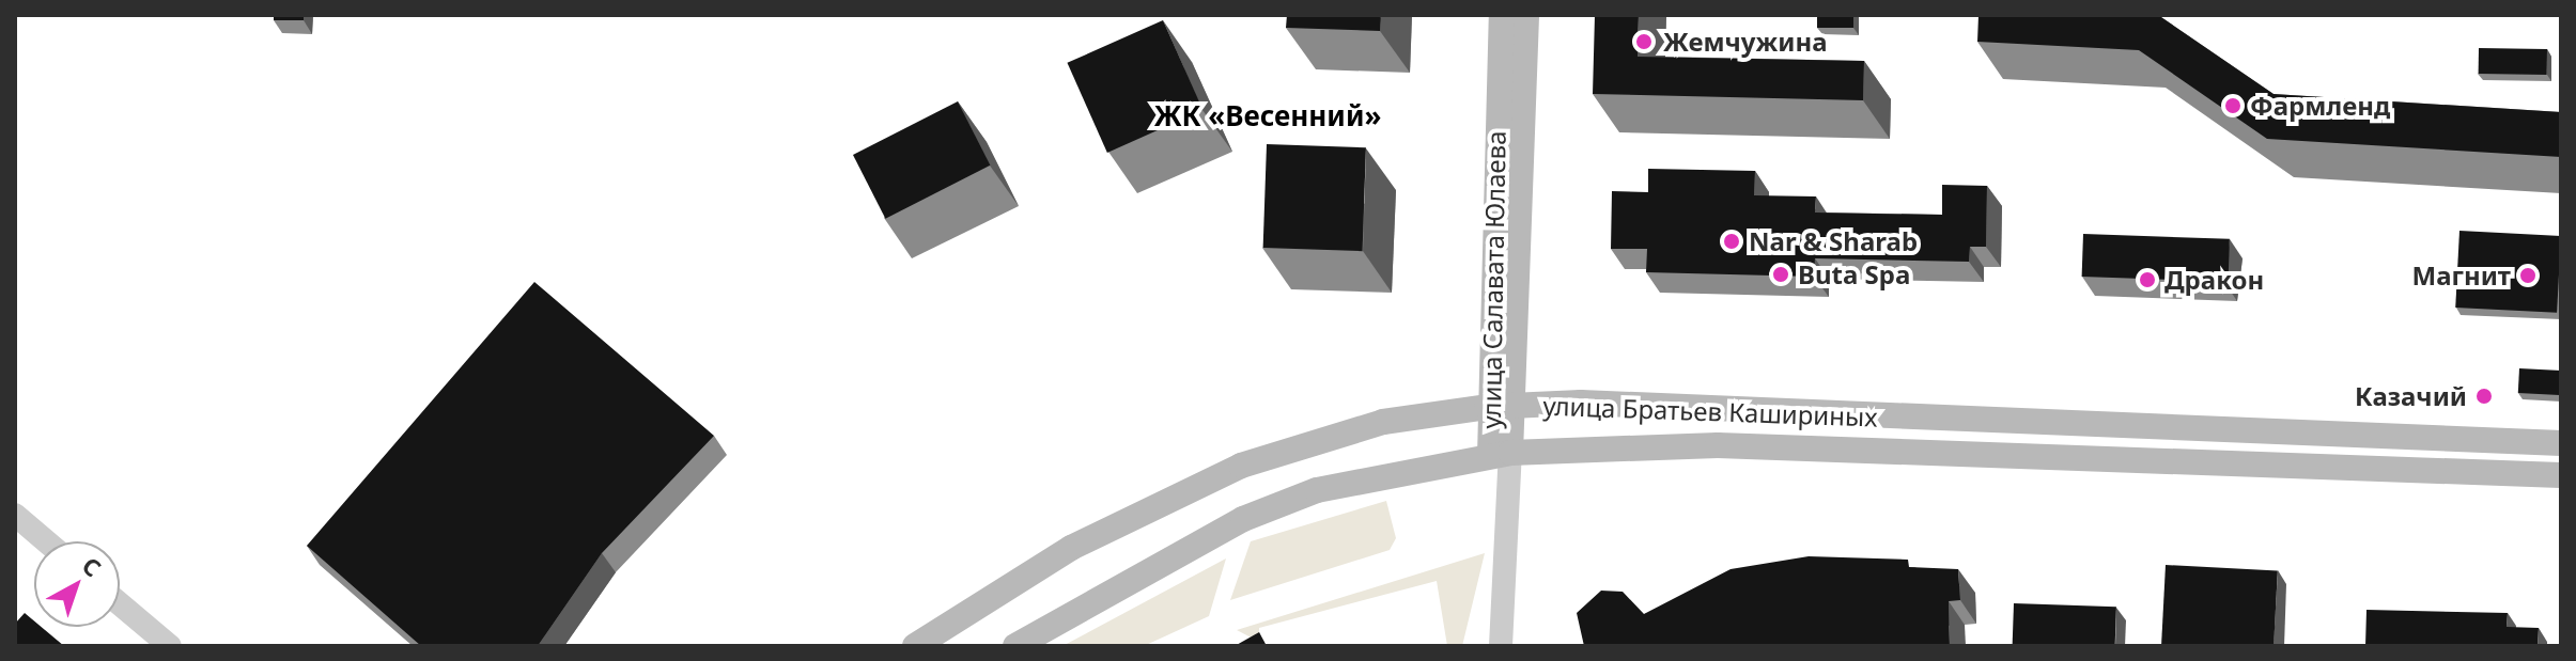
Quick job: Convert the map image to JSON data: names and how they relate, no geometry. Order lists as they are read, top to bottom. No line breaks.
{"streets":{"main road":["улица Салавата Юлаева","улица Братьев Кашириных"]},"crossings":[["улица Салавата Юлаева","улица Братьев Кашириных"]],"districts":["ЖК «Весенний»"],"places":["Жемчужина","Фармленд","Nar & Sharab","Buta Spa","Магнит","Дракон","Казачий"],"north":"top right"}
